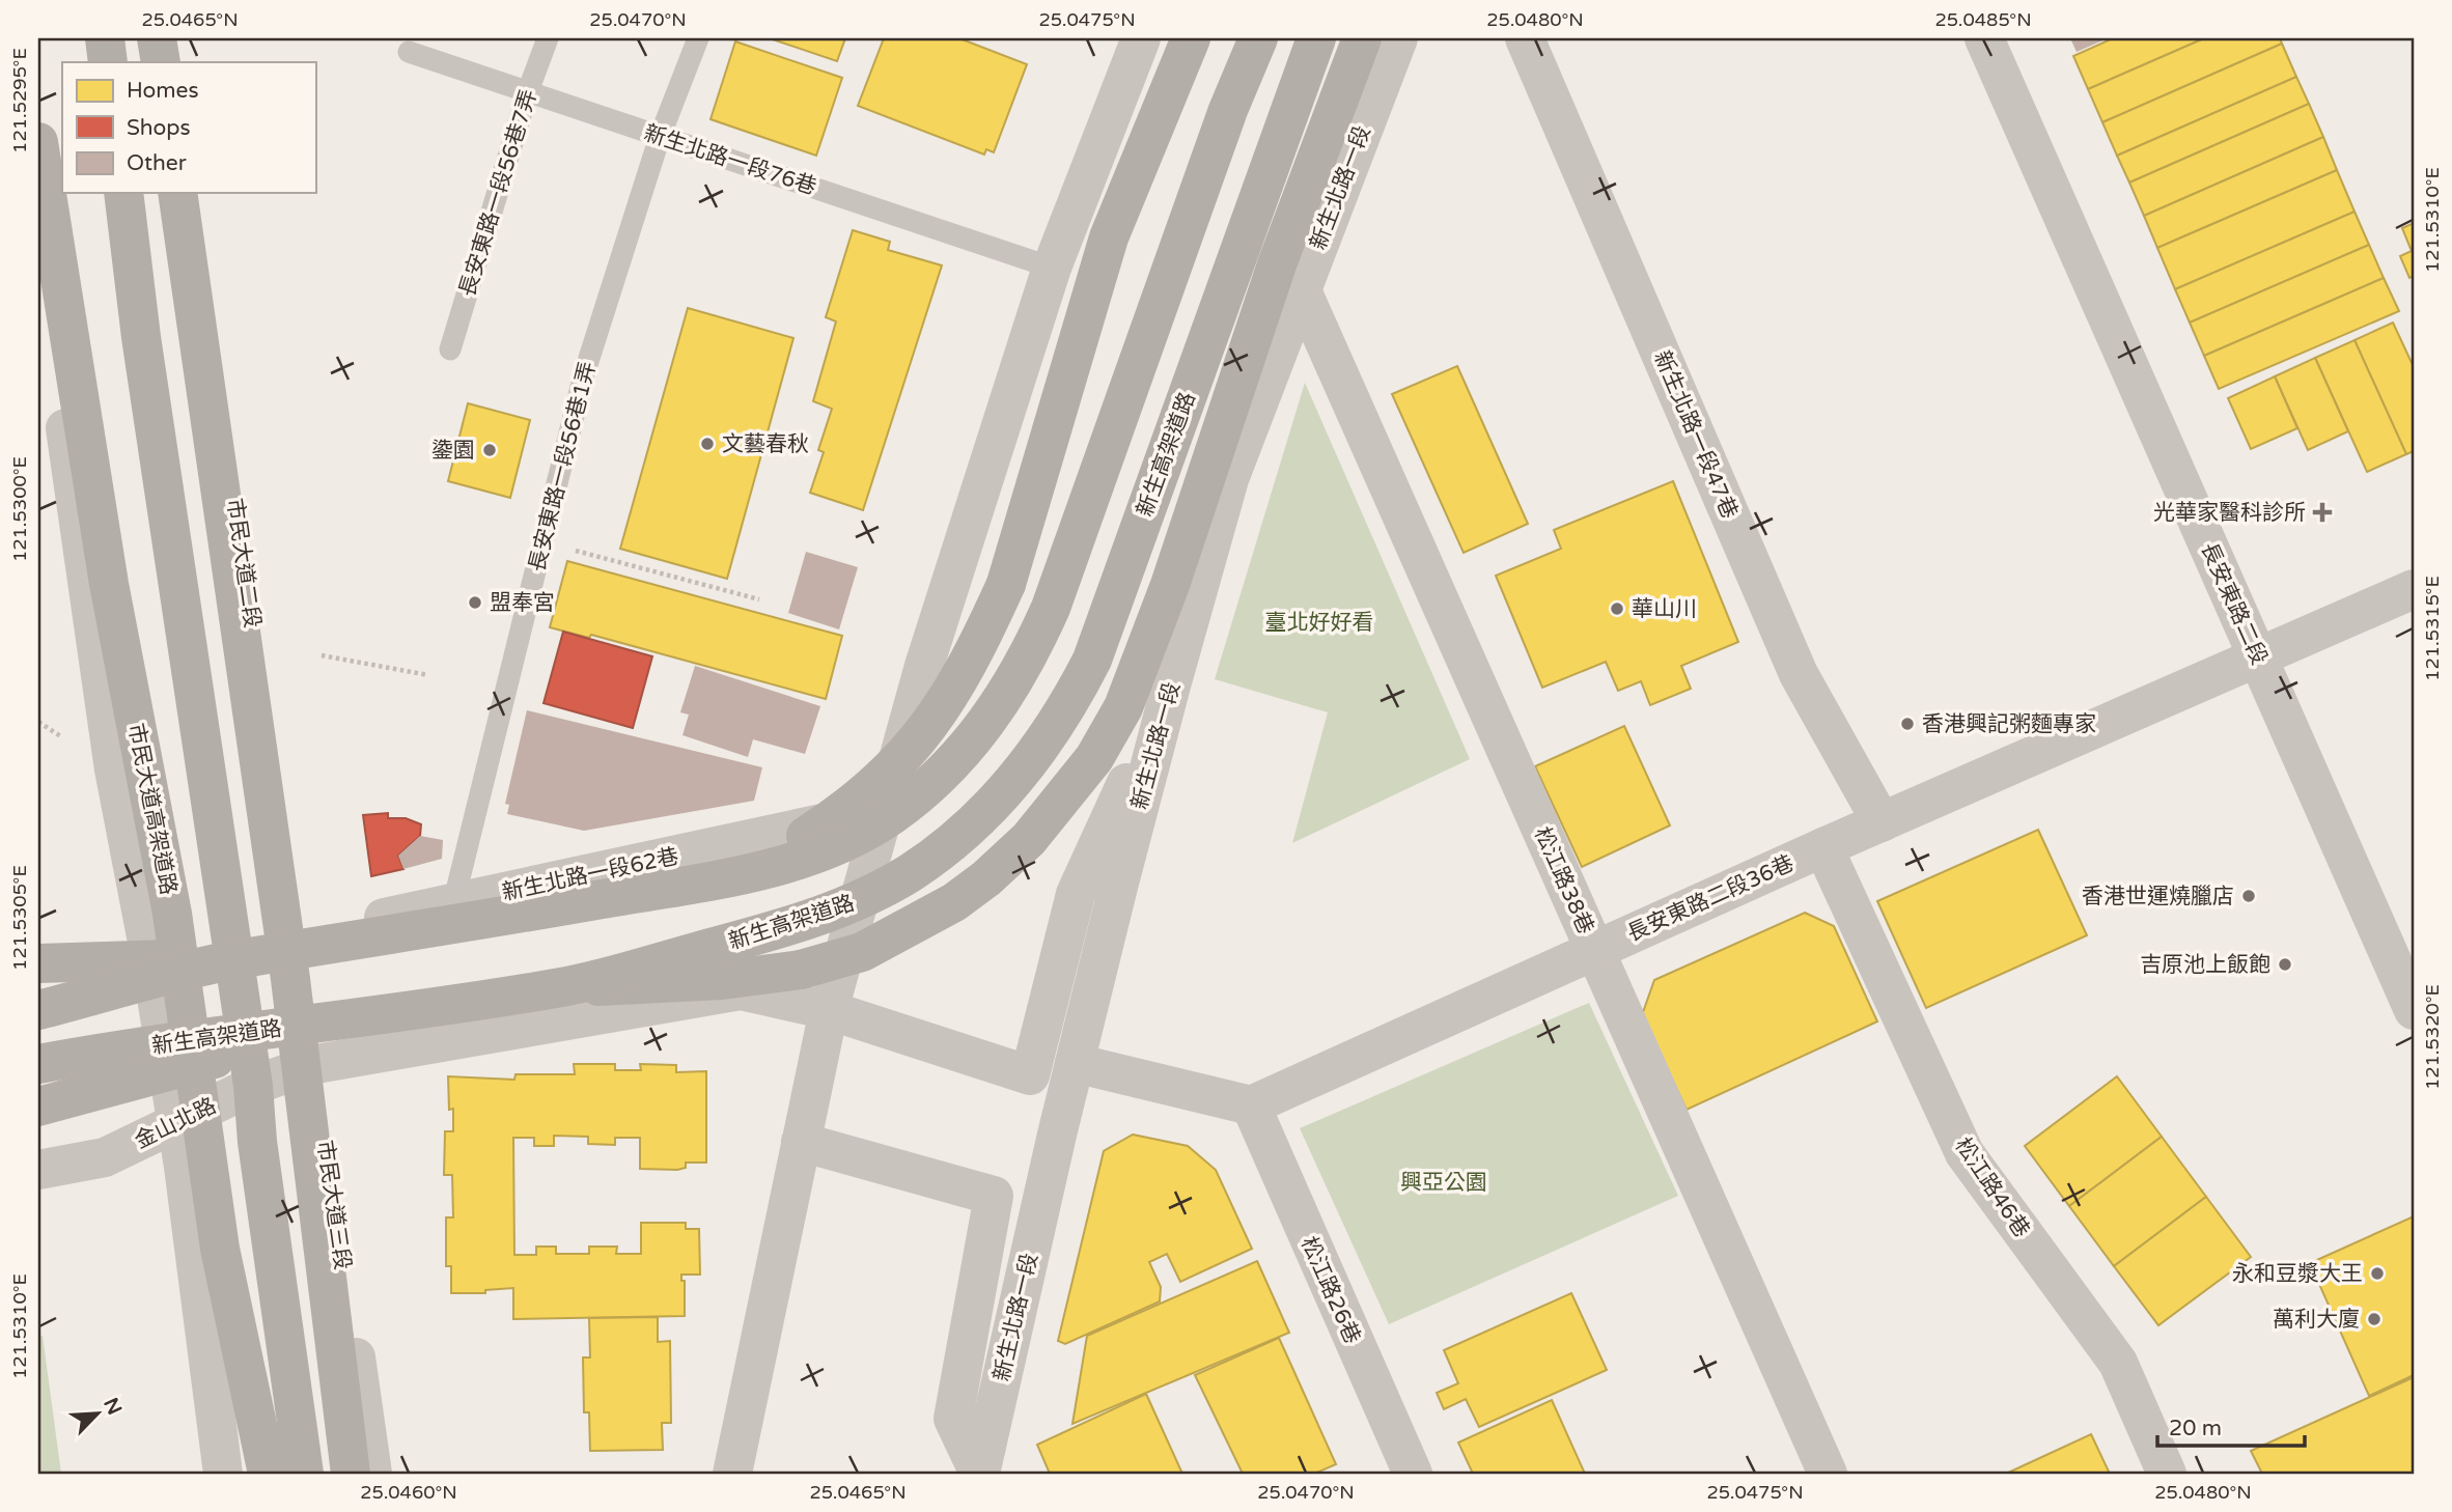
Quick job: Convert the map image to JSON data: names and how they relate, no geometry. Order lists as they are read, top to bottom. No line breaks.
{"streets":{"highway":["新生高架道路","市民大道高架道路"],"street":["新生北路一段","新生北路一段47巷","市民大道二段","長安東路二段","新生北路一段62巷","松江路38巷","長安東路二段36巷","金山北路","松江路46巷","市民大道三段","松江路26巷"],"lane":["新生北路一段76巷","長安東路一段56巷7弄","長安東路一段56巷1弄"]},"crossings":[["新生北路一段76巷","長安東路一段56巷7弄"],["新生北路一段76巷","長安東路一段56巷1弄"],["新生北路一段","松江路38巷"],["新生北路一段47巷","長安東路二段36巷"],["長安東路一段56巷1弄","新生北路一段62巷"],["市民大道二段","新生北路一段62巷"],["市民大道二段","市民大道三段"],["長安東路二段","長安東路二段36巷"],["新生北路一段62巷","市民大道三段"],["松江路38巷","長安東路二段36巷"],["長安東路二段36巷","松江路46巷"],["長安東路二段36巷","松江路26巷"],["金山北路","市民大道三段"]],"parks":["臺北好好看","興亞公園"],"places":{"other":["文藝春秋","鍌園","盟奉宮","華山川","香港興記粥麵專家","香港世運燒臘店","吉原池上飯飽","永和豆漿大王","萬利大廈"],"health":["光華家醫科診所"]},"legend":["Homes","Shops","Other"],"scale_bar":"20 m","north":"top right","coordinates":["25.0465°N","25.0470°N","25.0475°N","25.0480°N","25.0485°N","121.5295°E","121.5310°E","121.5300°E","121.5315°E","121.5305°E","121.5320°E","25.0460°N"]}
